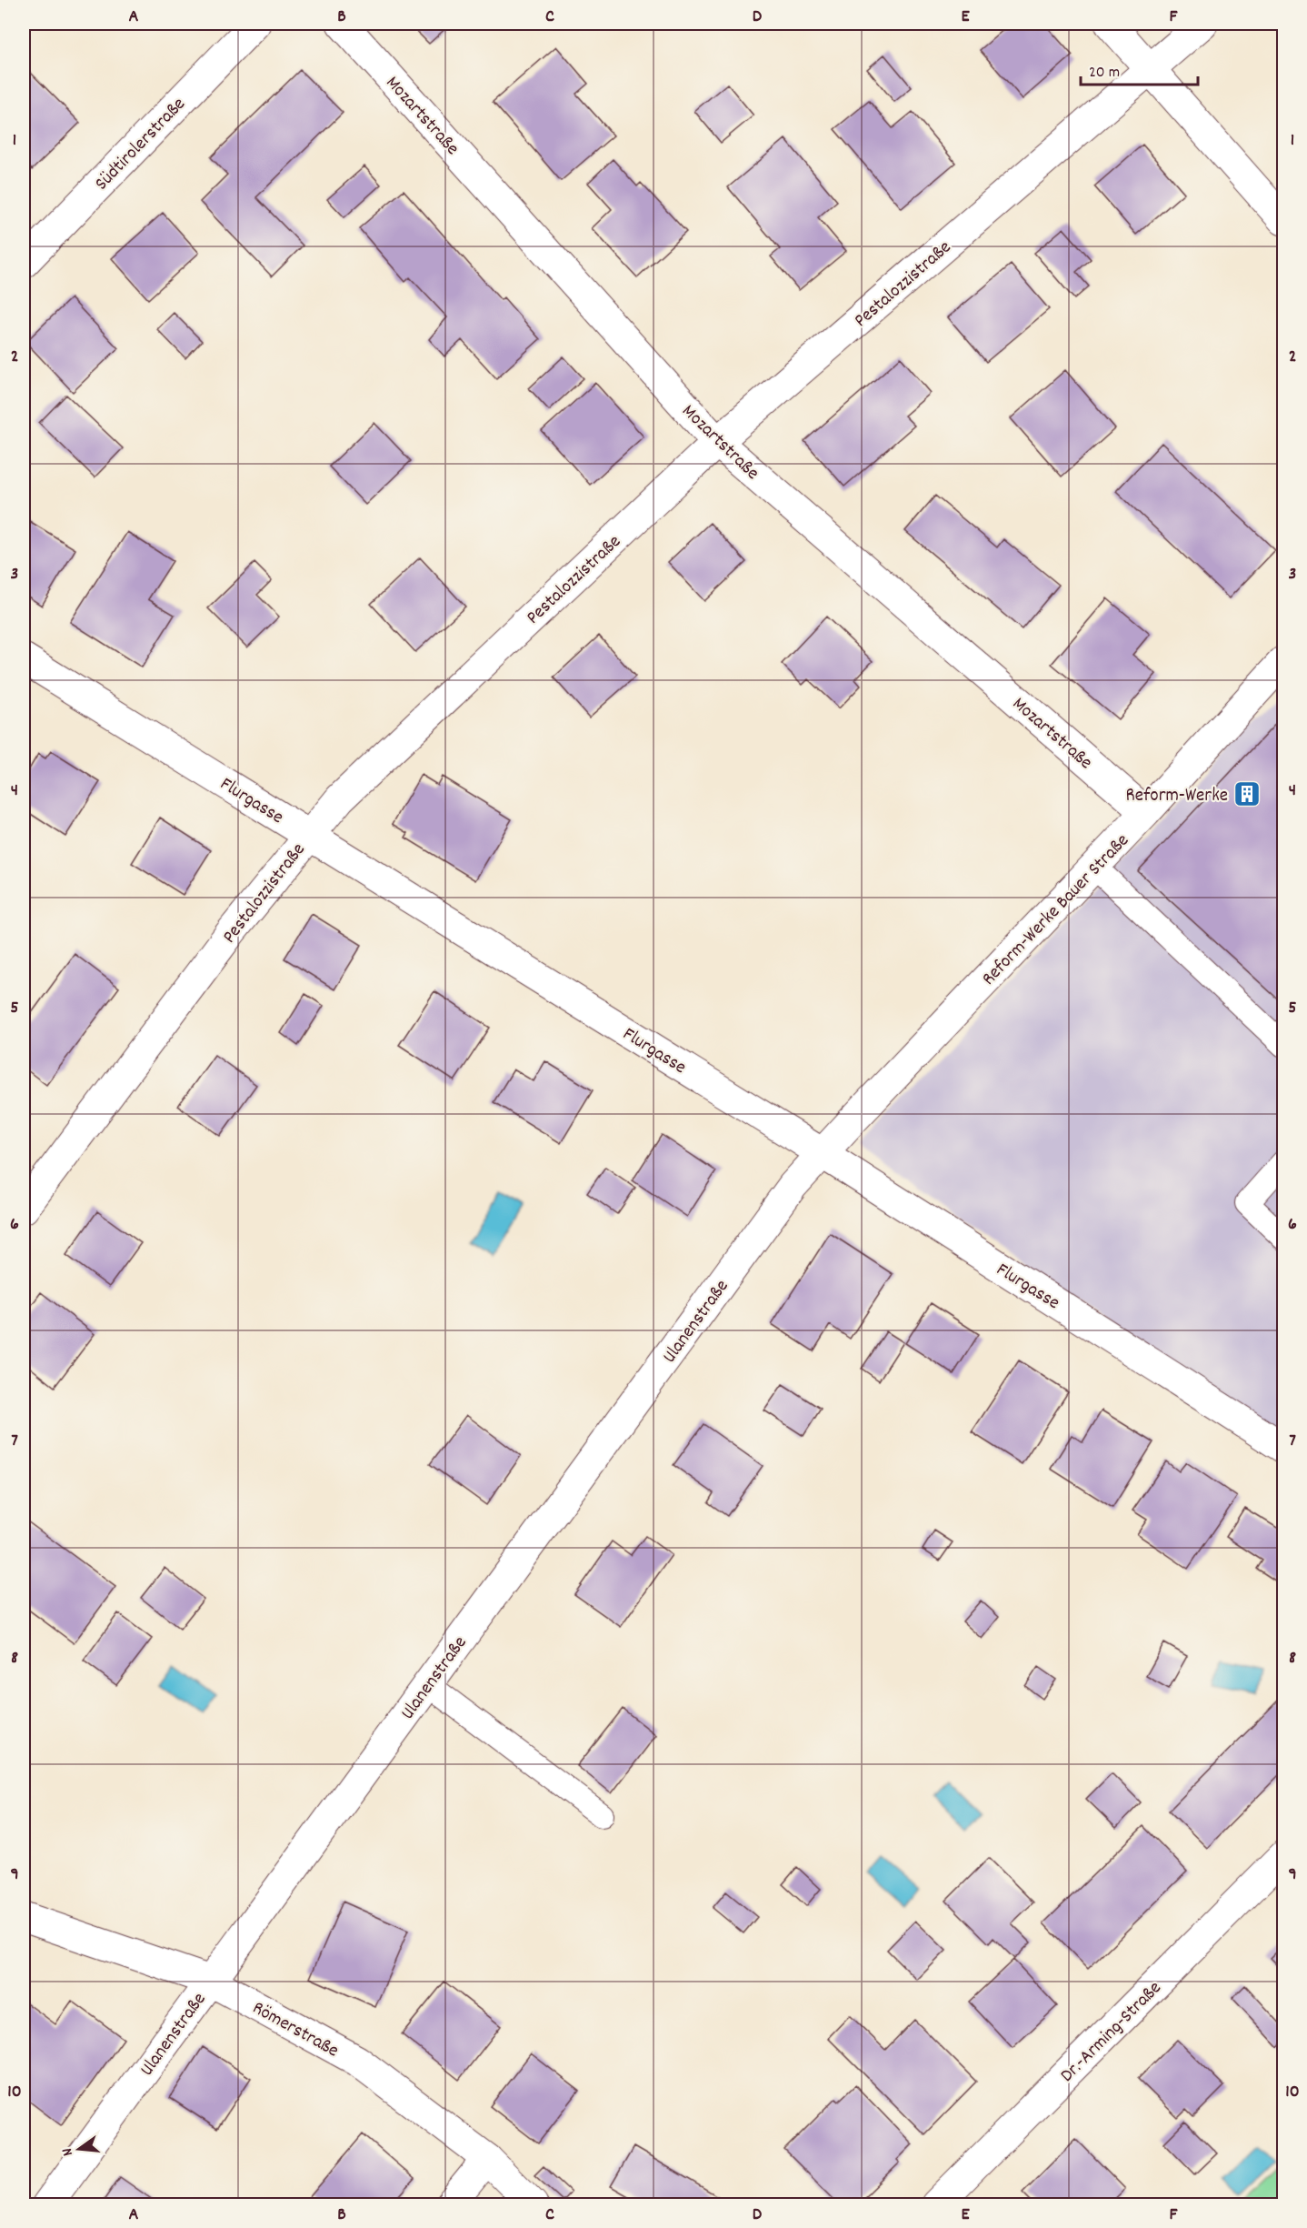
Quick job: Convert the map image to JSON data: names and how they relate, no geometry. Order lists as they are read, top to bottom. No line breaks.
{"streets":{"street":["Mozartstraße","Südtirolerstraße","Pestalozzistraße","Flurgasse","Reform-Werke Bauer Straße","Ulanenstraße","Römerstraße","Dr.-Arming-Straße"]},"crossings":[["Mozartstraße","Pestalozzistraße"],["Mozartstraße","Reform-Werke Bauer Straße"],["Pestalozzistraße","Flurgasse"],["Flurgasse","Reform-Werke Bauer Straße"],["Flurgasse","Ulanenstraße"],["Reform-Werke Bauer Straße","Ulanenstraße"],["Ulanenstraße","Römerstraße"]],"places":{"building":["Reform-Werke"]},"scale_bar":"20 m","north":"left","grid":{"columns":["A","B","C","D","E","F"],"rows":["1","2","3","4","5","6","7","8","9","10"]}}
